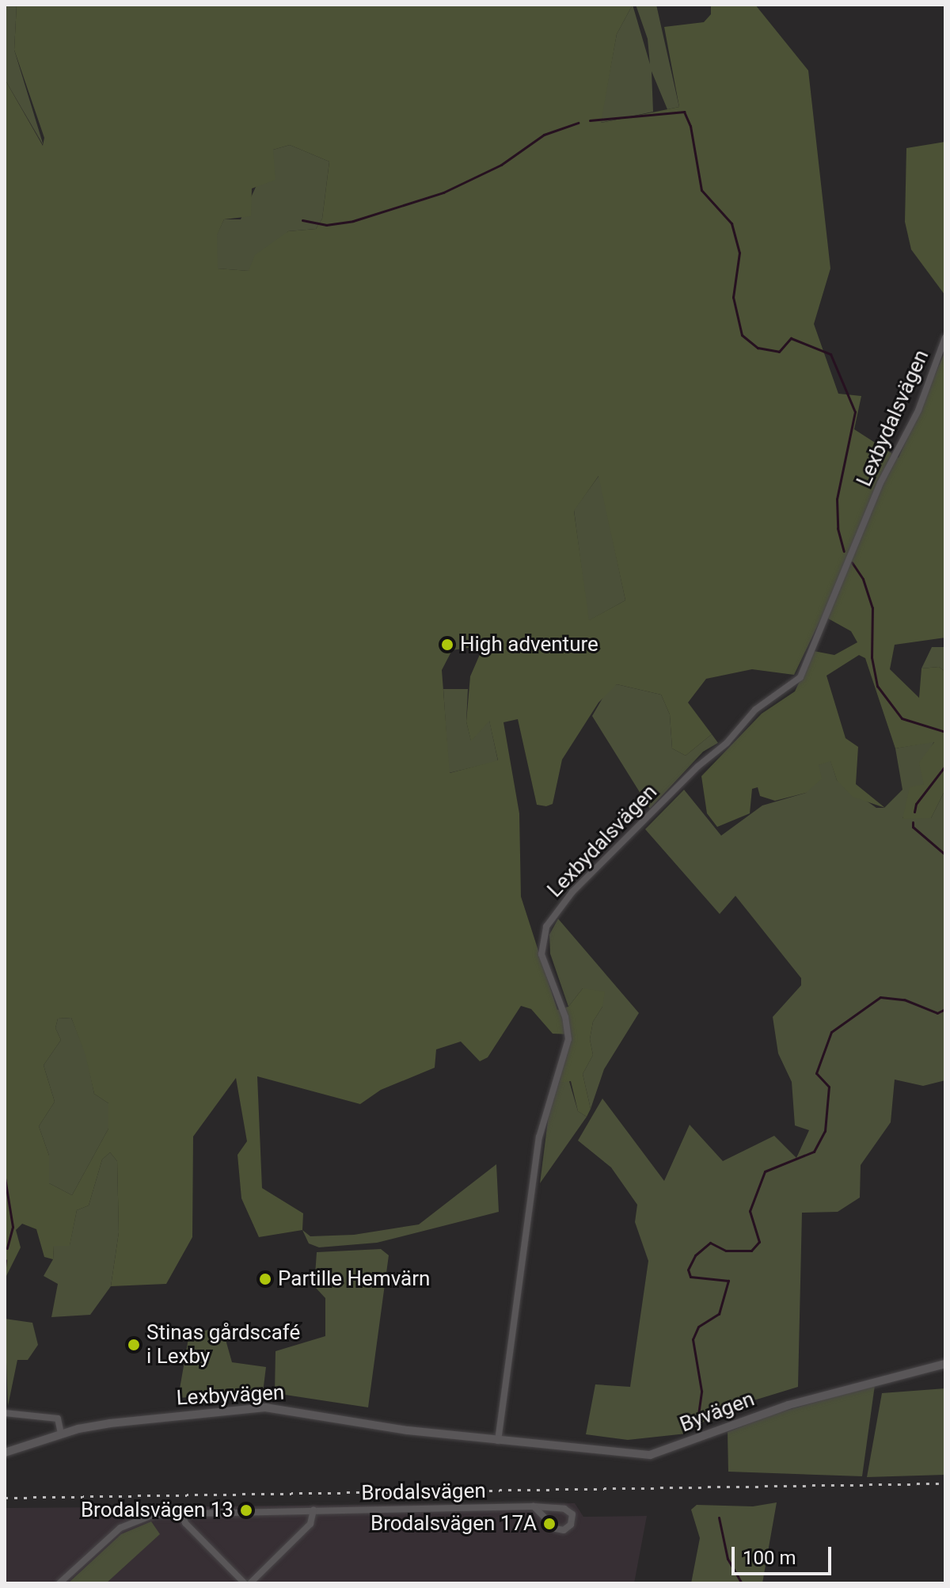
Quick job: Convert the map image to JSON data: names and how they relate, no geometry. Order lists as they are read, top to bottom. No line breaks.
{"streets":{"street":["Lexbydalsvägen","Lexbyvägen","Byvägen","Brodalsvägen"]},"crossings":[["Lexbydalsvägen","Lexbyvägen"],["Lexbydalsvägen","Byvägen"],["Lexbyvägen","Byvägen"]],"places":["High adventure","Partille Hemvärn","Stinas gårdscafé i Lexby","Brodalsvägen 13","Brodalsvägen 17A"],"scale_bar":"100 m"}
